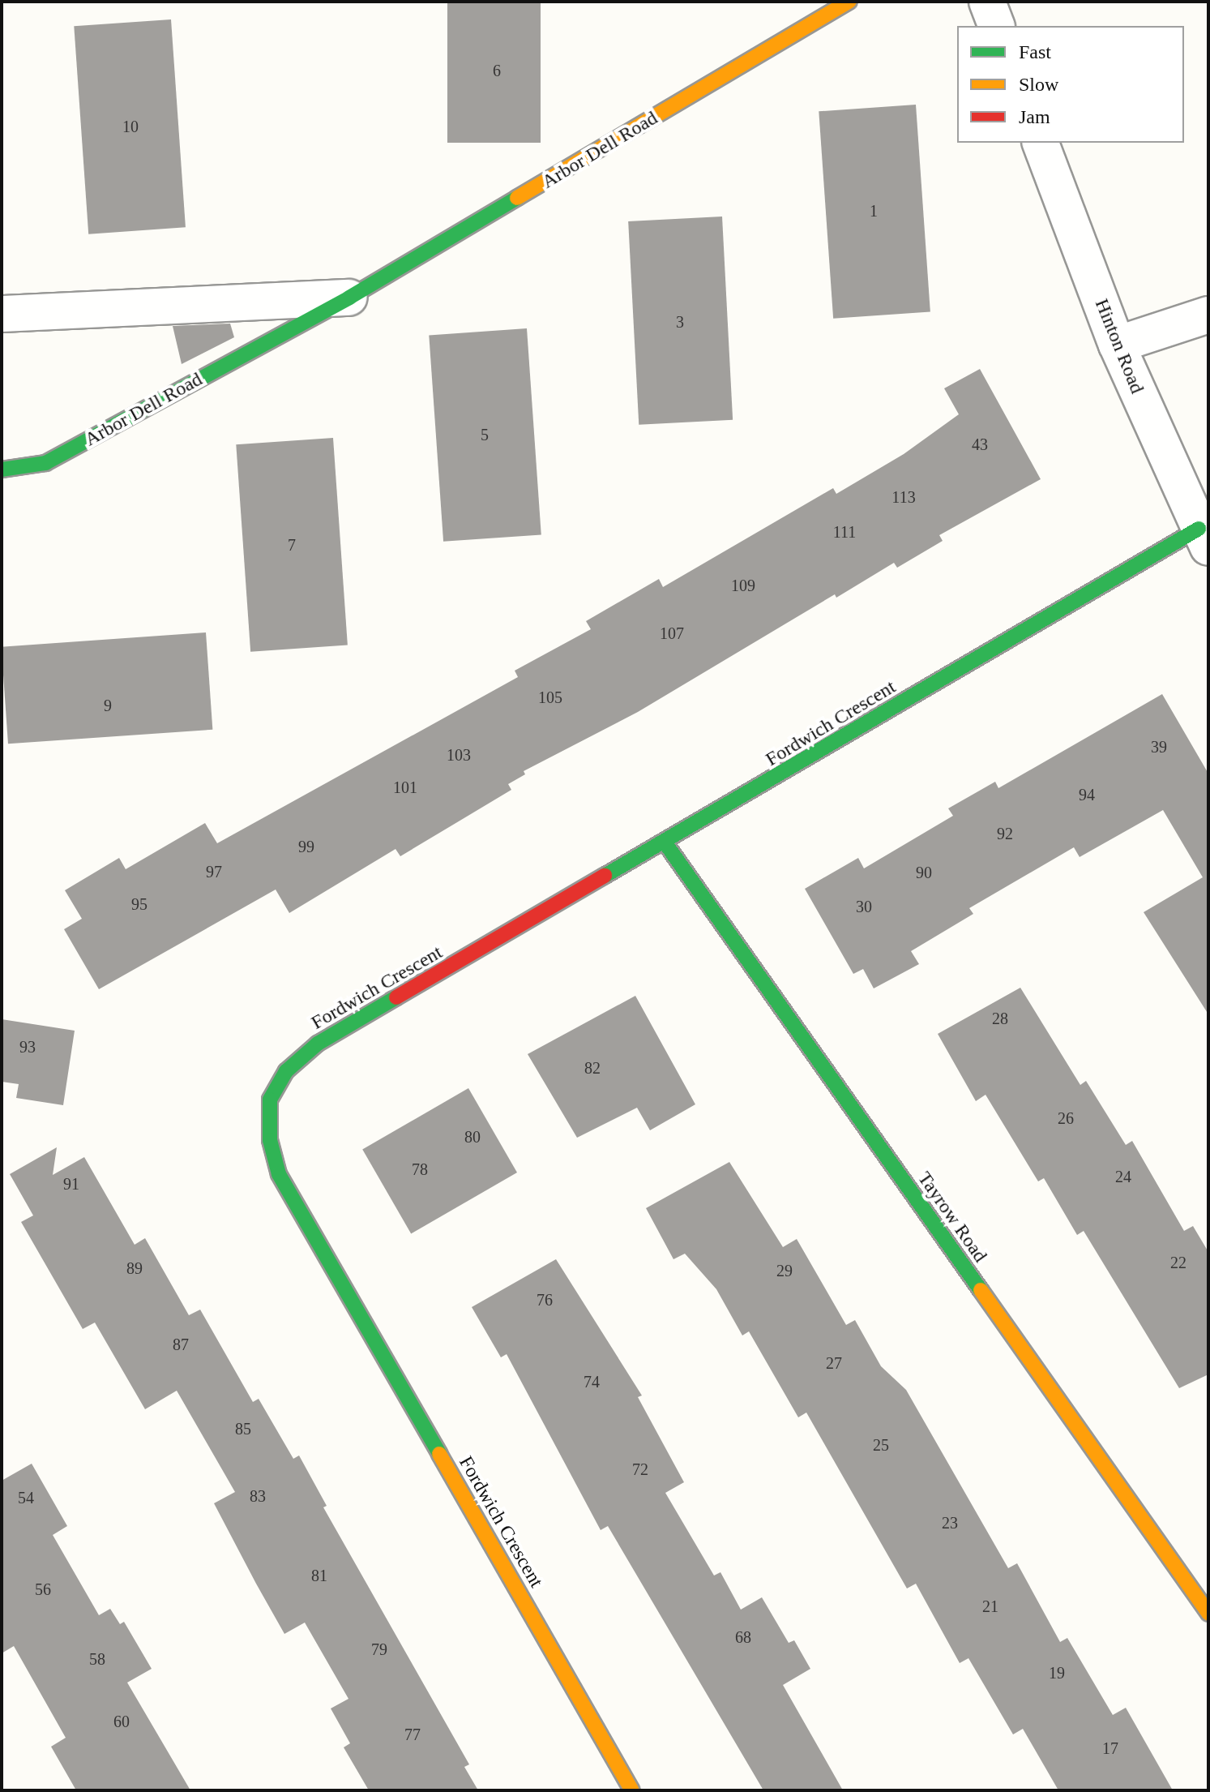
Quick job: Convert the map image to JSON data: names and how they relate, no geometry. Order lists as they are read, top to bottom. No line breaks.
{"streets":{"street":["Arbor Dell Road","Hinton Road","Fordwich Crescent","Tayrow Road"]},"crossings":[["Hinton Road","Fordwich Crescent"],["Fordwich Crescent","Tayrow Road"]],"house_numbers":["6","10","1","3","5","43","113","111","7","109","107","105","9","39","103","101","94","92","99","97","90","95","30","28","93","82","26","80","78","24","91","22","89","29","76","87","27","74","85","25","72","83","54","23","81","56","21","68","79","58","19","60","77","17"],"legend":["Fast","Slow","Jam"]}
